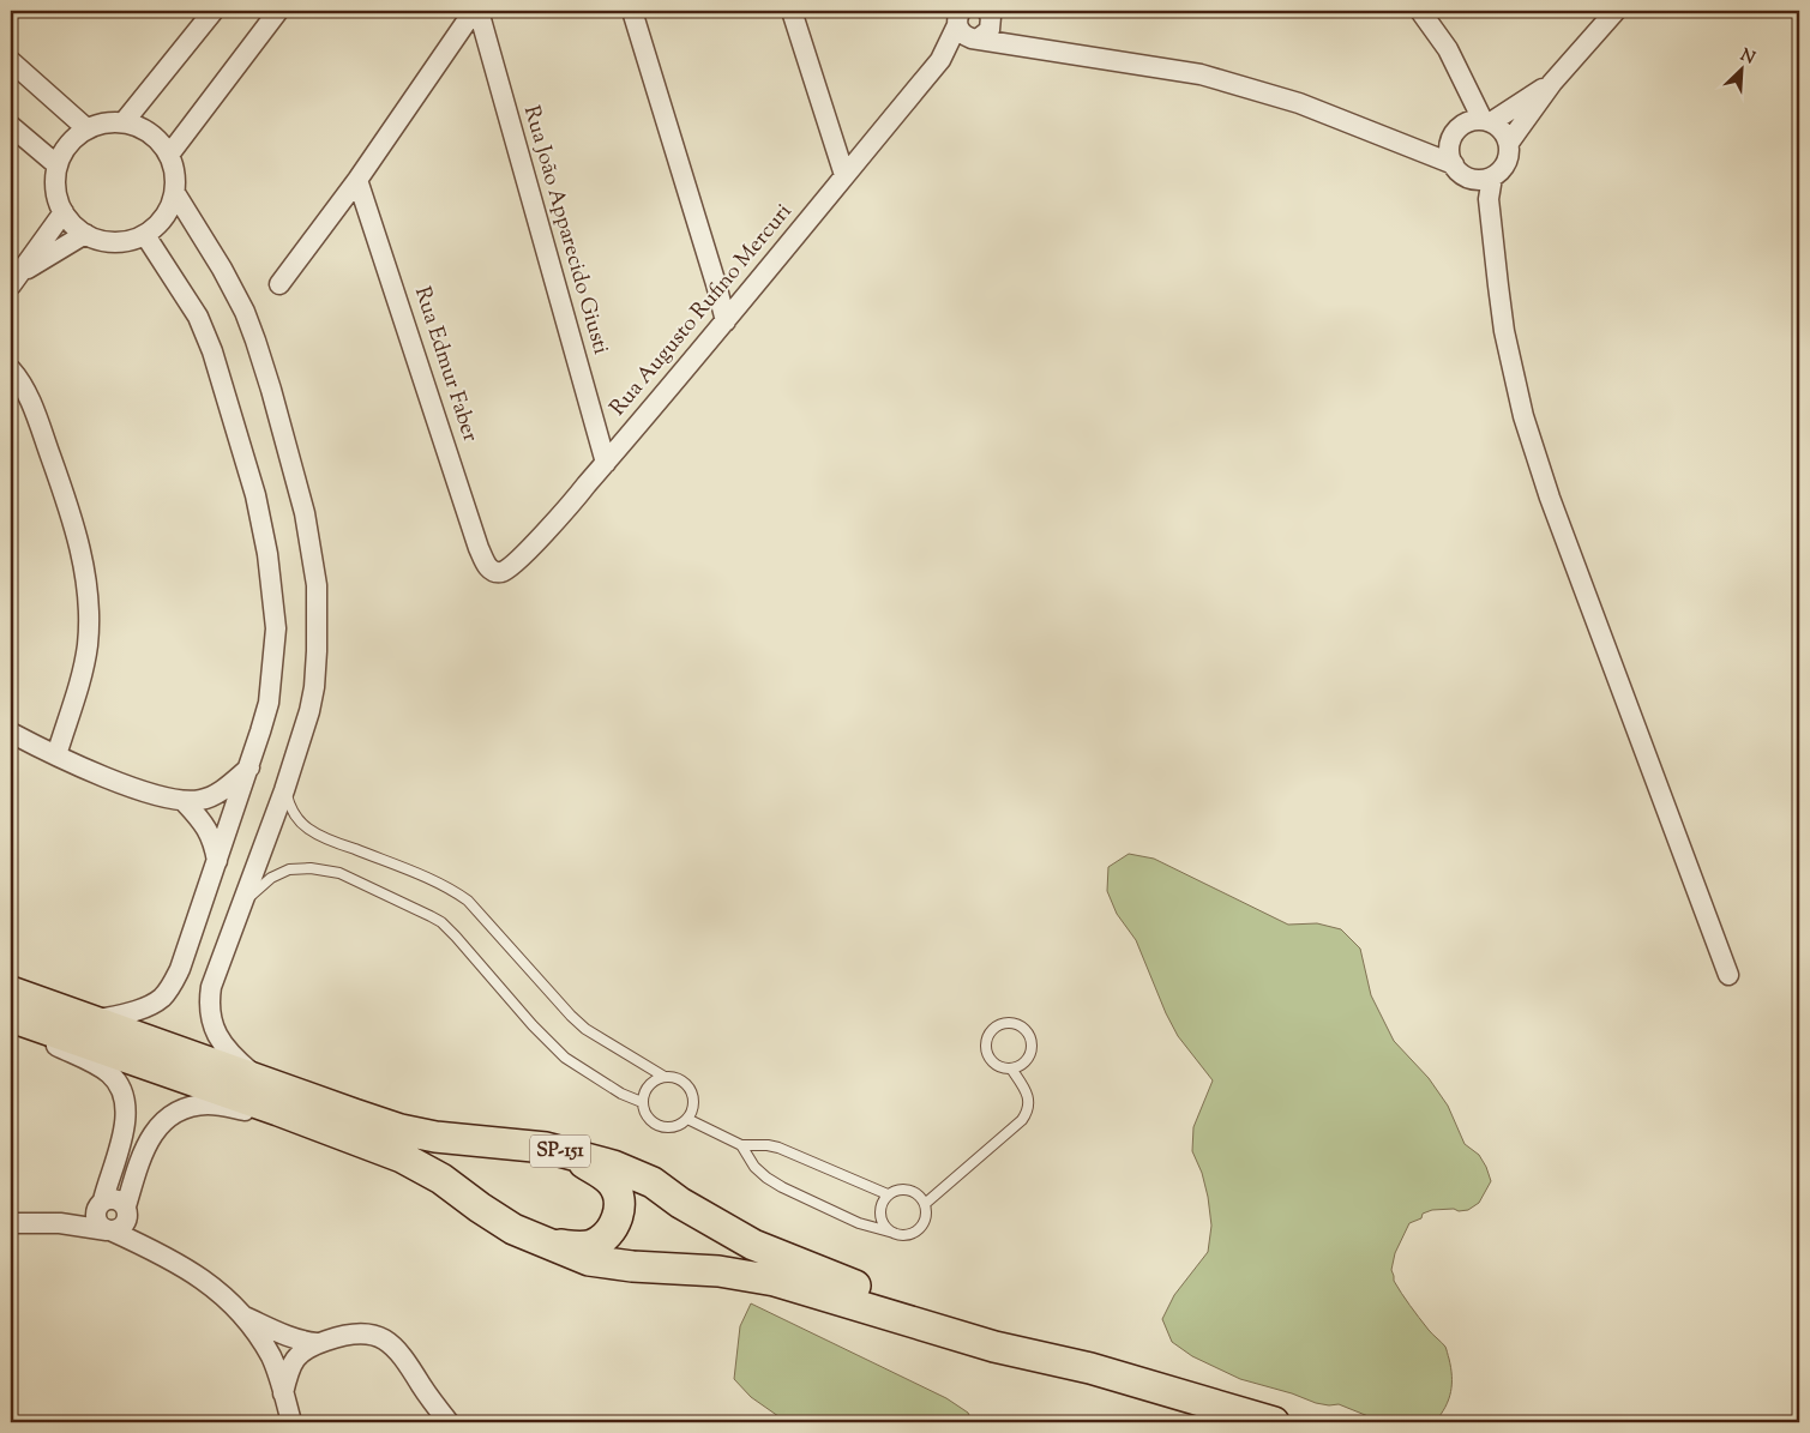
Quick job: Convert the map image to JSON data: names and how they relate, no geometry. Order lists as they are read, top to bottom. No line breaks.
{"streets":{"main road":["SP-151"],"street":["Rua João Apparecido Giusti","Rua Augusto Rufino Mercuri","Rua Edmur Faber"]},"crossings":[["Rua João Apparecido Giusti","Rua Augusto Rufino Mercuri"],["Rua Augusto Rufino Mercuri","Rua Edmur Faber"]],"north":"top right"}
